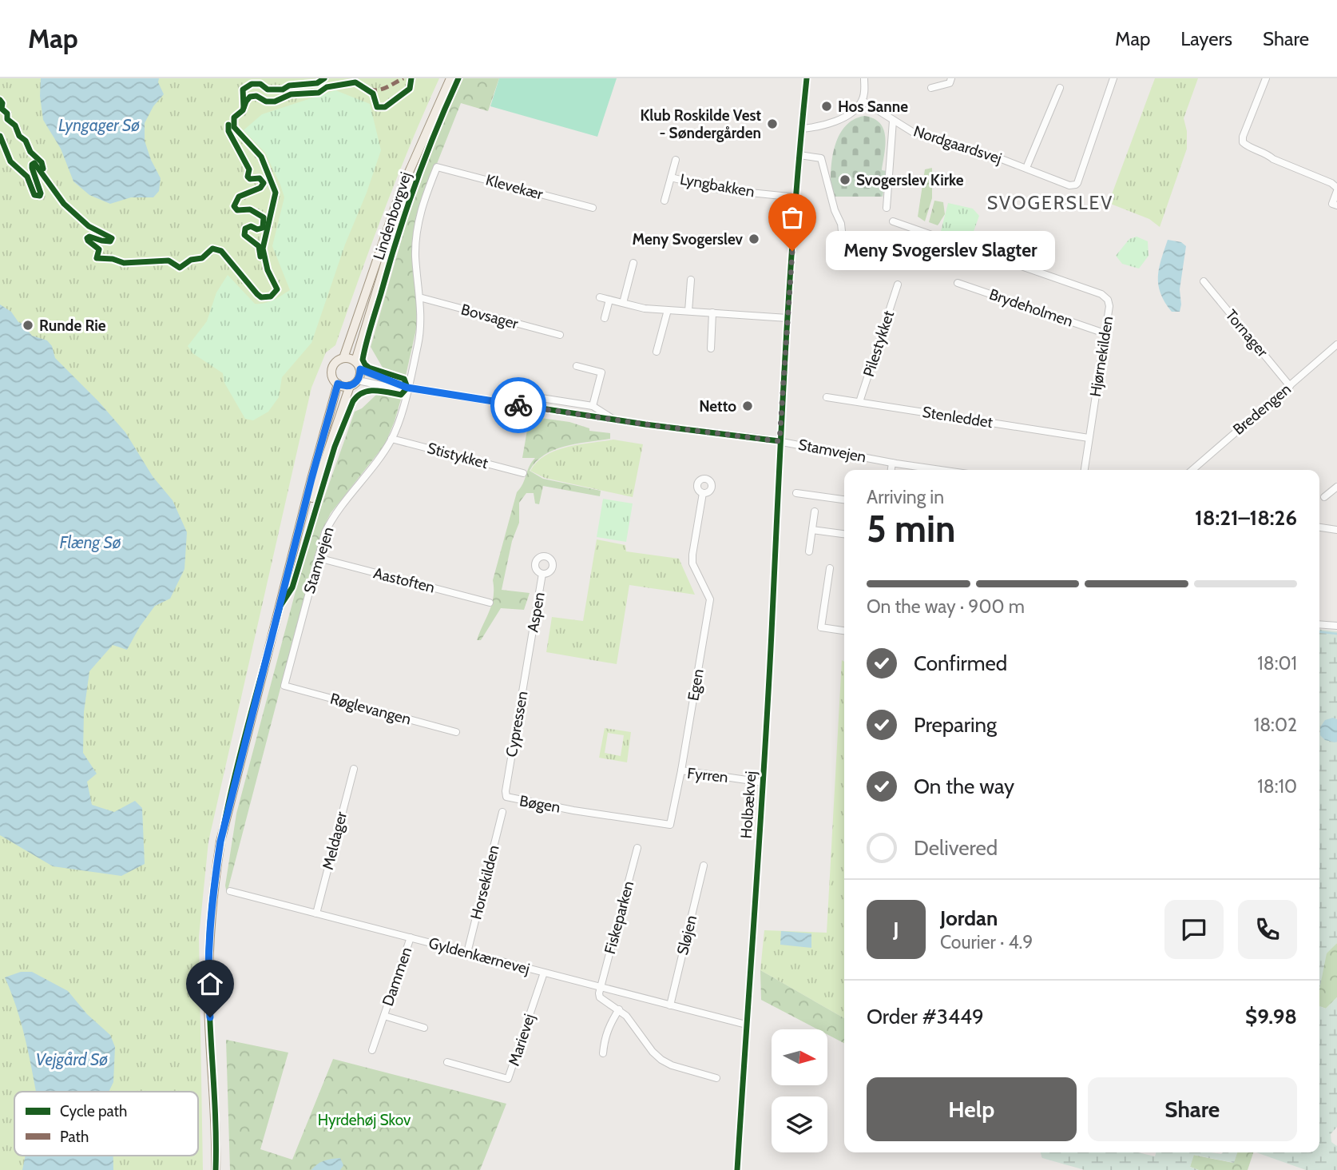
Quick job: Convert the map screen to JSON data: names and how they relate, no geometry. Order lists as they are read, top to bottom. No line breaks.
{"streets":{"main road":["Lindenborgvej"],"street":["Nordgaardsvej","Lyngbakken","Klevekær","Brydeholmen","Bovsager","Tornager","Pilestykket","Hjørnekilden","Bredengen","Stenleddet","Stamvejen","Stistykket","Aastoften","Aspen","Egen","Røglevangen","Cypressen","Fyrren","Bøgen","Holbækvej","Meldager","Horsekilden","Fiskeparken","Sløjen","Gyldenkærnevej","Dammen","Marievej"]},"crossings":[["Lyngbakken","Holbækvej"],["Klevekær","Stamvejen"],["Lindenborgvej","Stamvejen"],["Brydeholmen","Hjørnekilden"],["Bovsager","Stamvejen"],["Tornager","Bredengen"],["Pilestykket","Stenleddet"],["Hjørnekilden","Stenleddet"],["Stamvejen","Stistykket"],["Stamvejen","Aastoften"],["Stamvejen","Røglevangen"],["Stamvejen","Holbækvej"],["Aspen","Cypressen"],["Egen","Fyrren"],["Cypressen","Bøgen"],["Fyrren","Bøgen"],["Fyrren","Holbækvej"],["Holbækvej","Gyldenkærnevej"],["Meldager","Gyldenkærnevej"],["Horsekilden","Gyldenkærnevej"],["Fiskeparken","Gyldenkærnevej"],["Sløjen","Gyldenkærnevej"],["Gyldenkærnevej","Dammen"],["Gyldenkærnevej","Marievej"]],"districts":["SVOGERSLEV"],"water":["Lyngager Sø","Flæng Sø","Vejgård Sø"],"parks":["Hyrdehøj Skov"],"places":["Hos Sanne","Klub Roskilde Vest - Søndergården","Svogerslev Kirke","Meny Svogerslev","Meny Svogerslev Slagter","Runde Rie","Netto"],"legend":["Cycle path","Path"],"north":"right","page":{"header":"Map","nav":["Map","Layers","Share"],"bubble":"Meny Svogerslev Slagter","heading":["5 min","Arriving in","18:21–18:26"],"panel":["Jordan","Courier · 4.9","Order #3449","$9.98"],"bar":"On the way · 900 m","list":[["Confirmed","18:01"],["Preparing","18:02"],["On the way","18:10"],"Delivered"],"round":"J","buttons":["Help","Share"]}}
